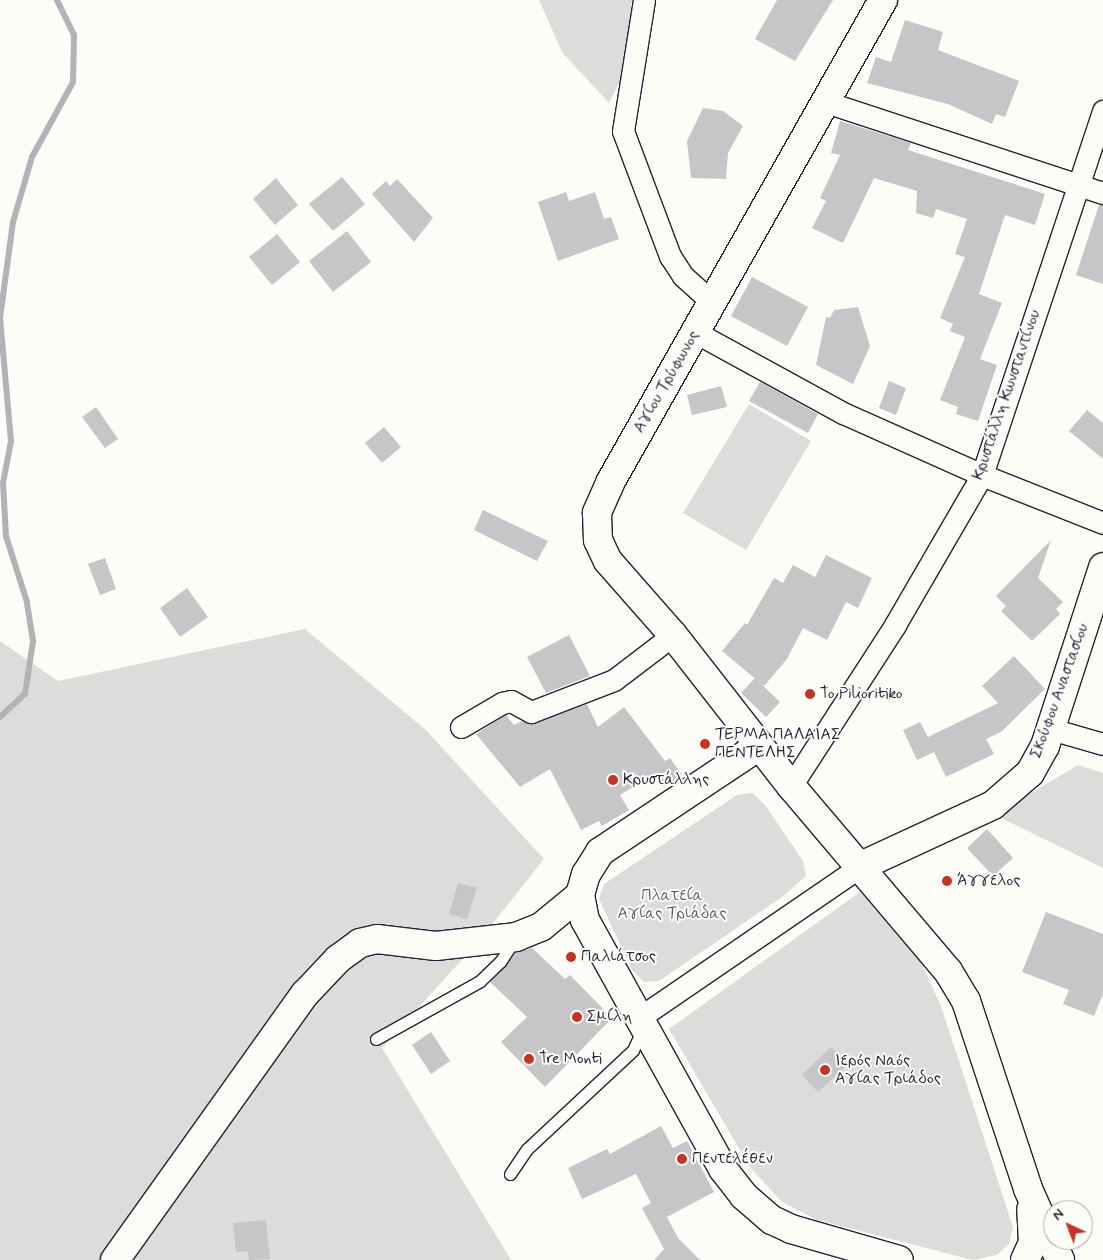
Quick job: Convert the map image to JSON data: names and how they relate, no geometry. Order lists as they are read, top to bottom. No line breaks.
{"streets":{"main road":["Αγίου Τρύφωνος","Σκούφου Αναστασίου"],"street":["Κρυστάλλη Κωνσταντίνου"]},"parks":["Πλατεία Αγίας Τριάδας"],"places":["To Pilioritiko","ΤΕΡΜΑ ΠΑΛΑΙΑΣ ΠΕΝΤΕΛΗΣ","Κρυστάλλης","Άγγελος","Παλιάτσος","Σμίλη","Tre Monti","Ιερός Ναός Αγίας Τριάδος","Πεντελέθεν"],"north":"top left"}
